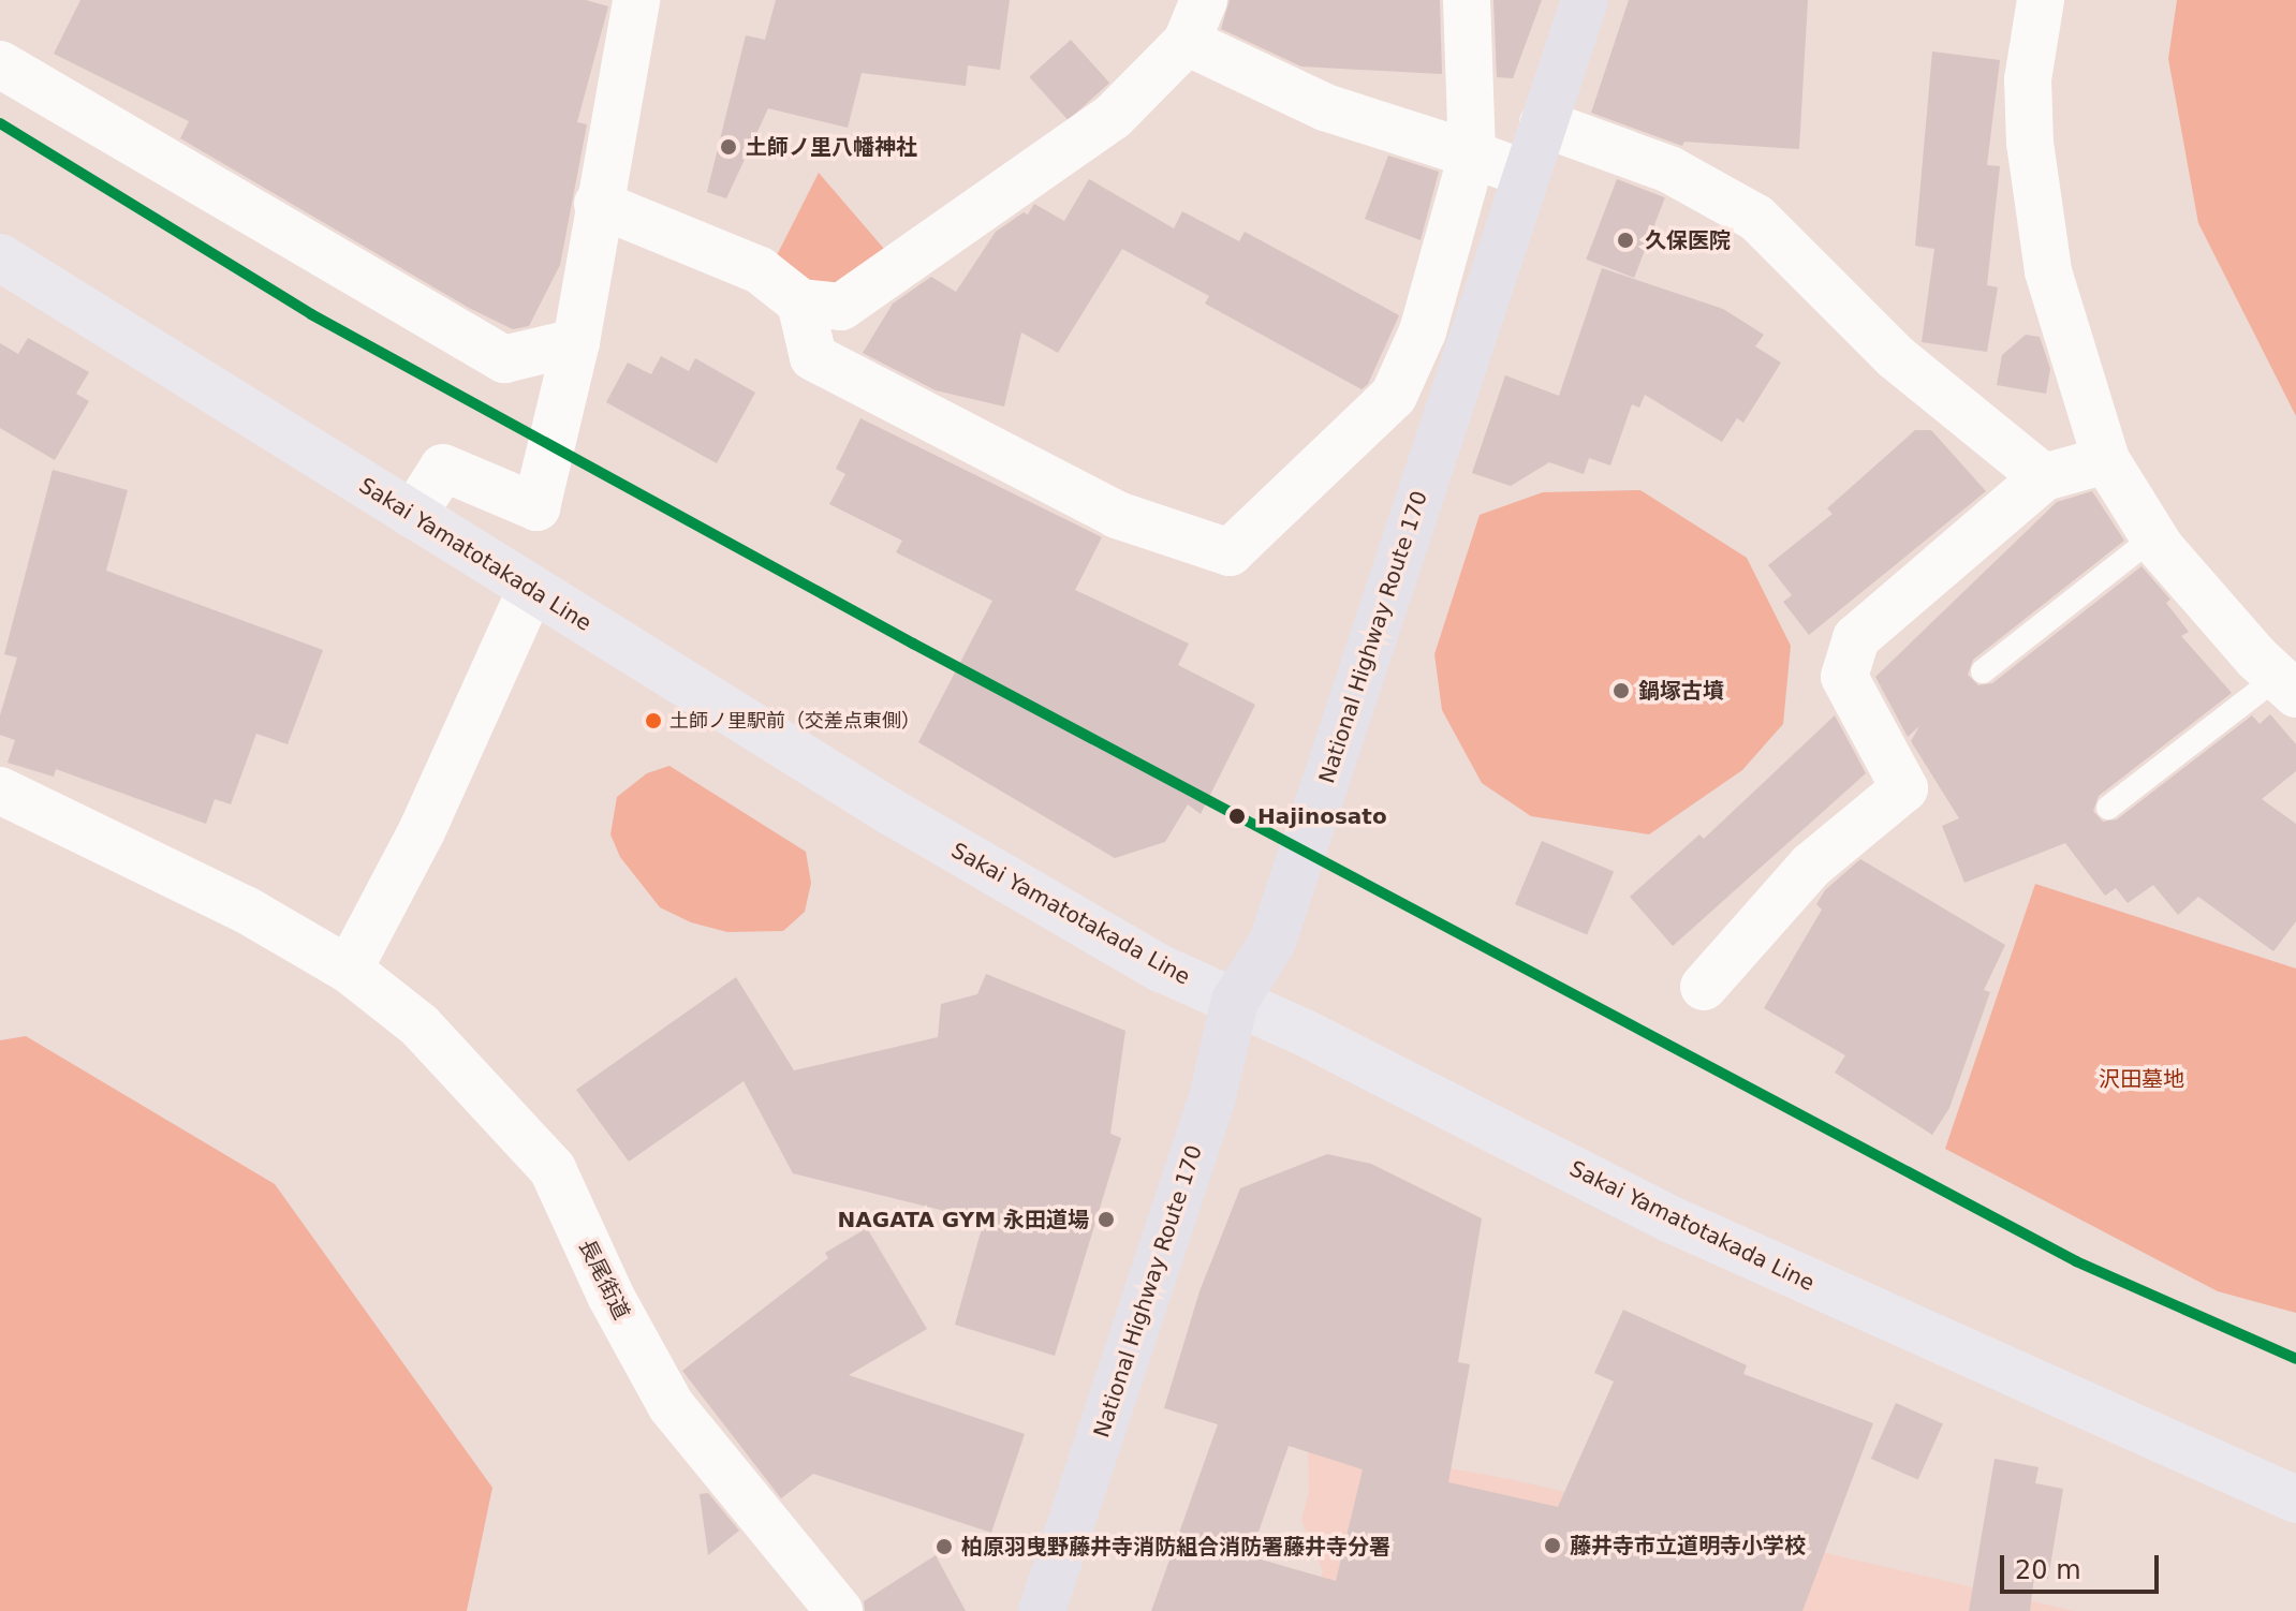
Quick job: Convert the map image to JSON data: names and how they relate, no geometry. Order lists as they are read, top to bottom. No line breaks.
{"streets":{"highway":["National Highway Route 170"],"main road":["Sakai Yamatotakada Line"],"street":["長尾街道"]},"crossings":[["Sakai Yamatotakada Line","National Highway Route 170"]],"parks":["沢田墓地"],"places":["土師ノ里八幡神社","久保医院","鍋塚古墳","土師ノ里駅前（交差点東側）","Hajinosato","NAGATA GYM 永田道場","藤井寺市立道明寺小学校","柏原羽曳野藤井寺消防組合消防署藤井寺分署"],"scale_bar":"20 m"}
